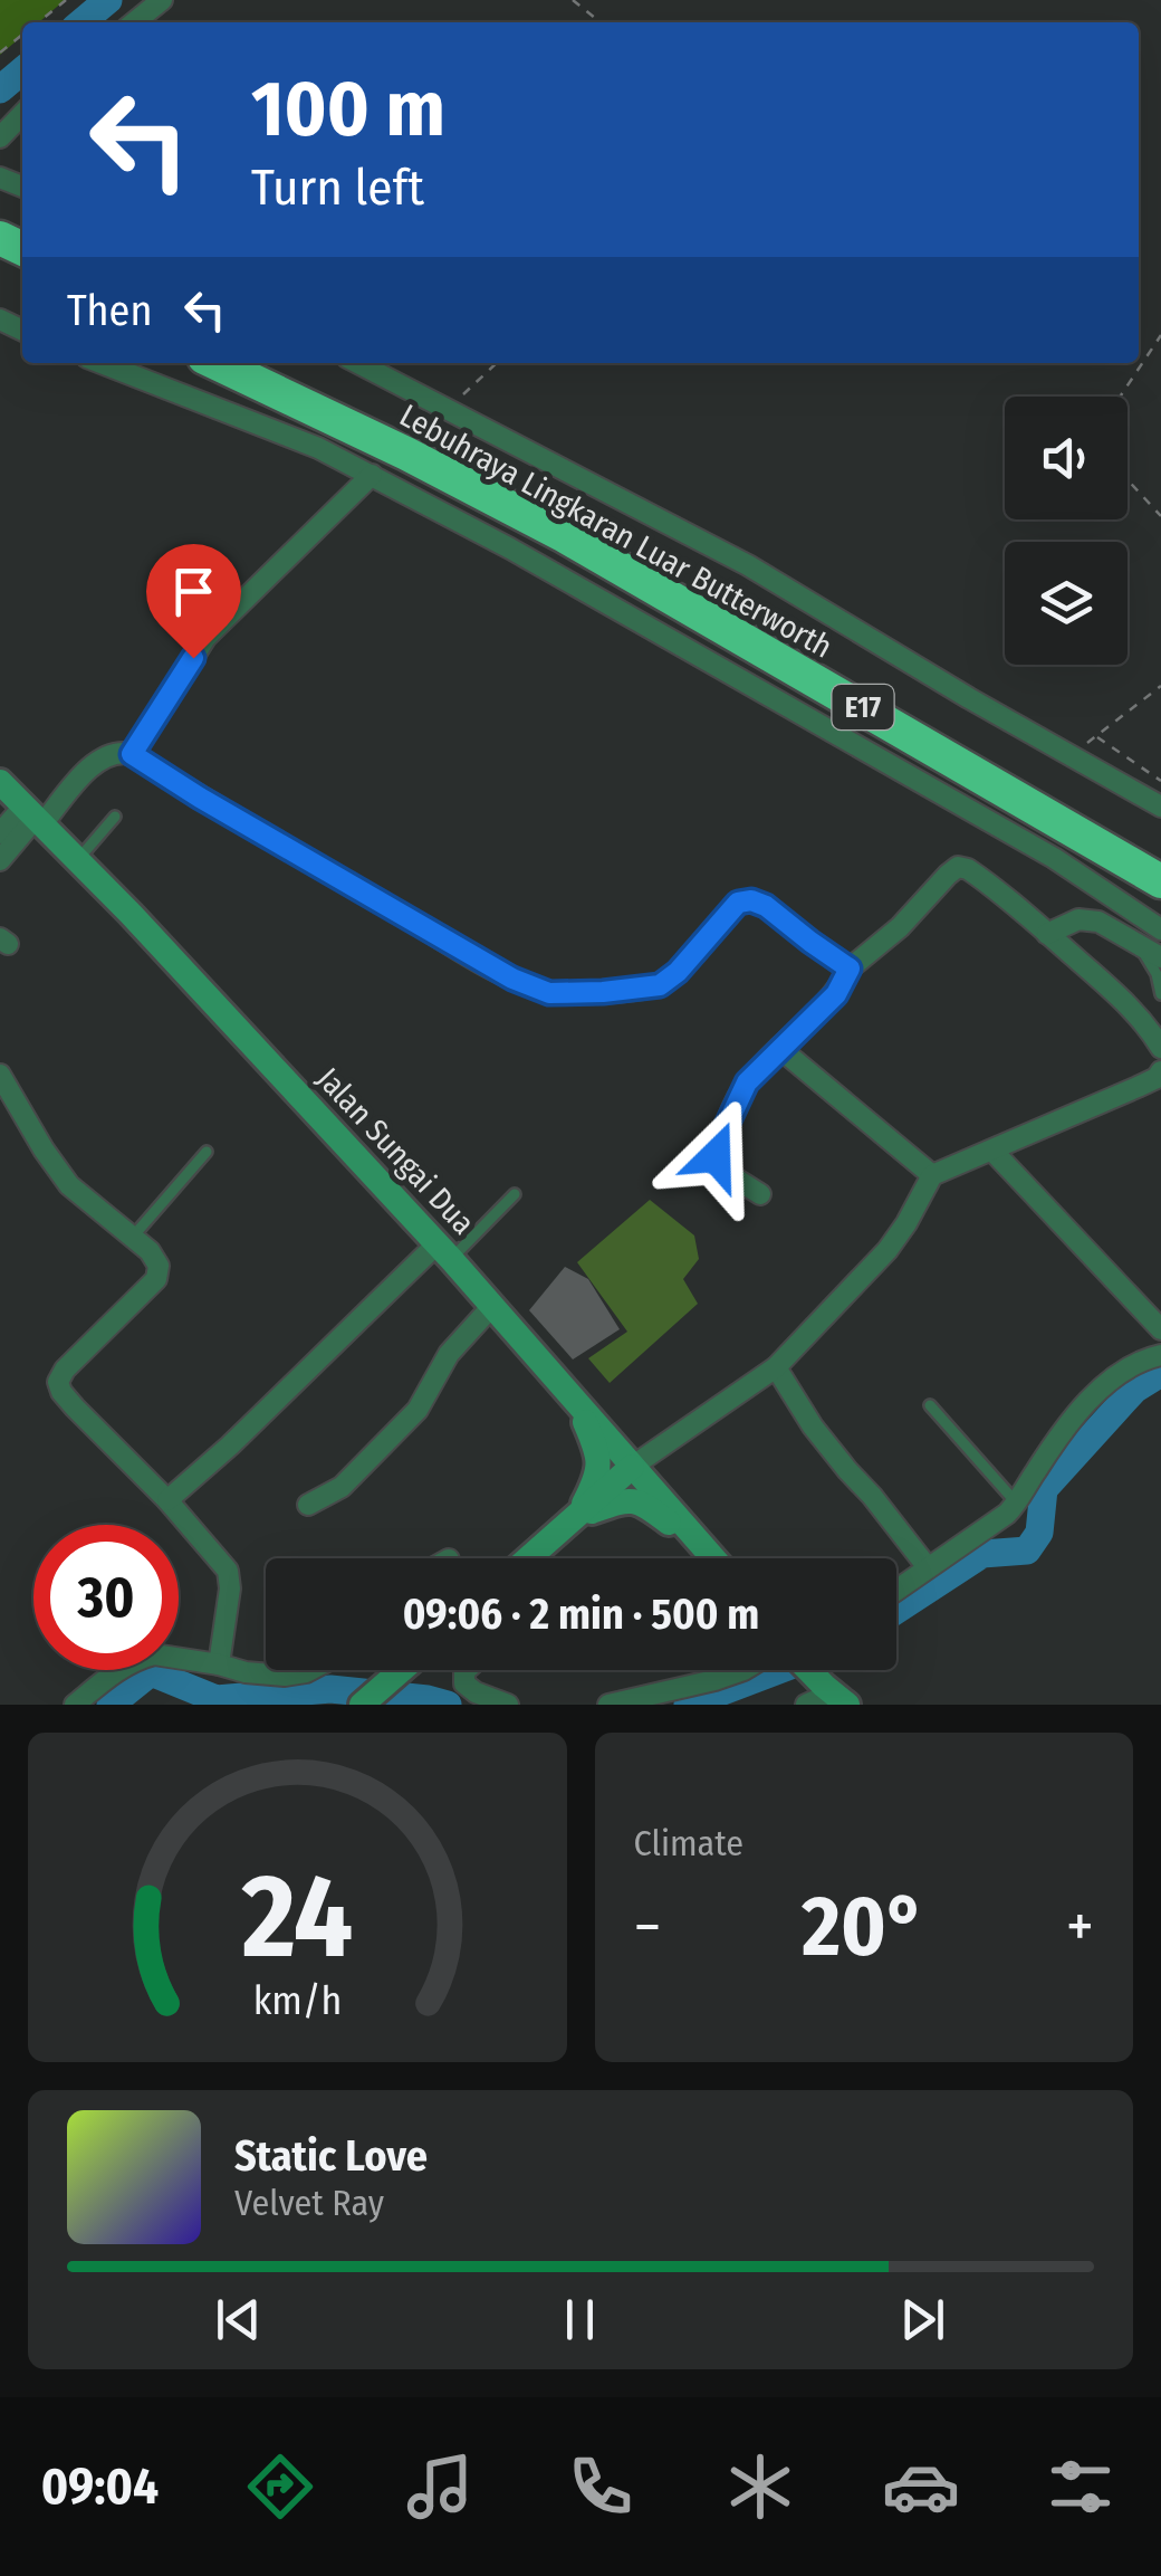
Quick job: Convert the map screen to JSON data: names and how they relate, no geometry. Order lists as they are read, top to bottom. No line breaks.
{"streets":{"highway":["Lebuhraya Lingkaran Luar Butterworth","E17"],"main road":["Jalan Sungai Dua"]},"page":{"turn":["100 m","Turn left"],"then":"Then","limit":"30","trip":"09:06 · 2 min · 500 m","tile":"Climate","heat":["−","20°","+"],"song":["Static Love","Velvet Ray"],"tabs":"09:04","gauge":["24","km/h"]}}
